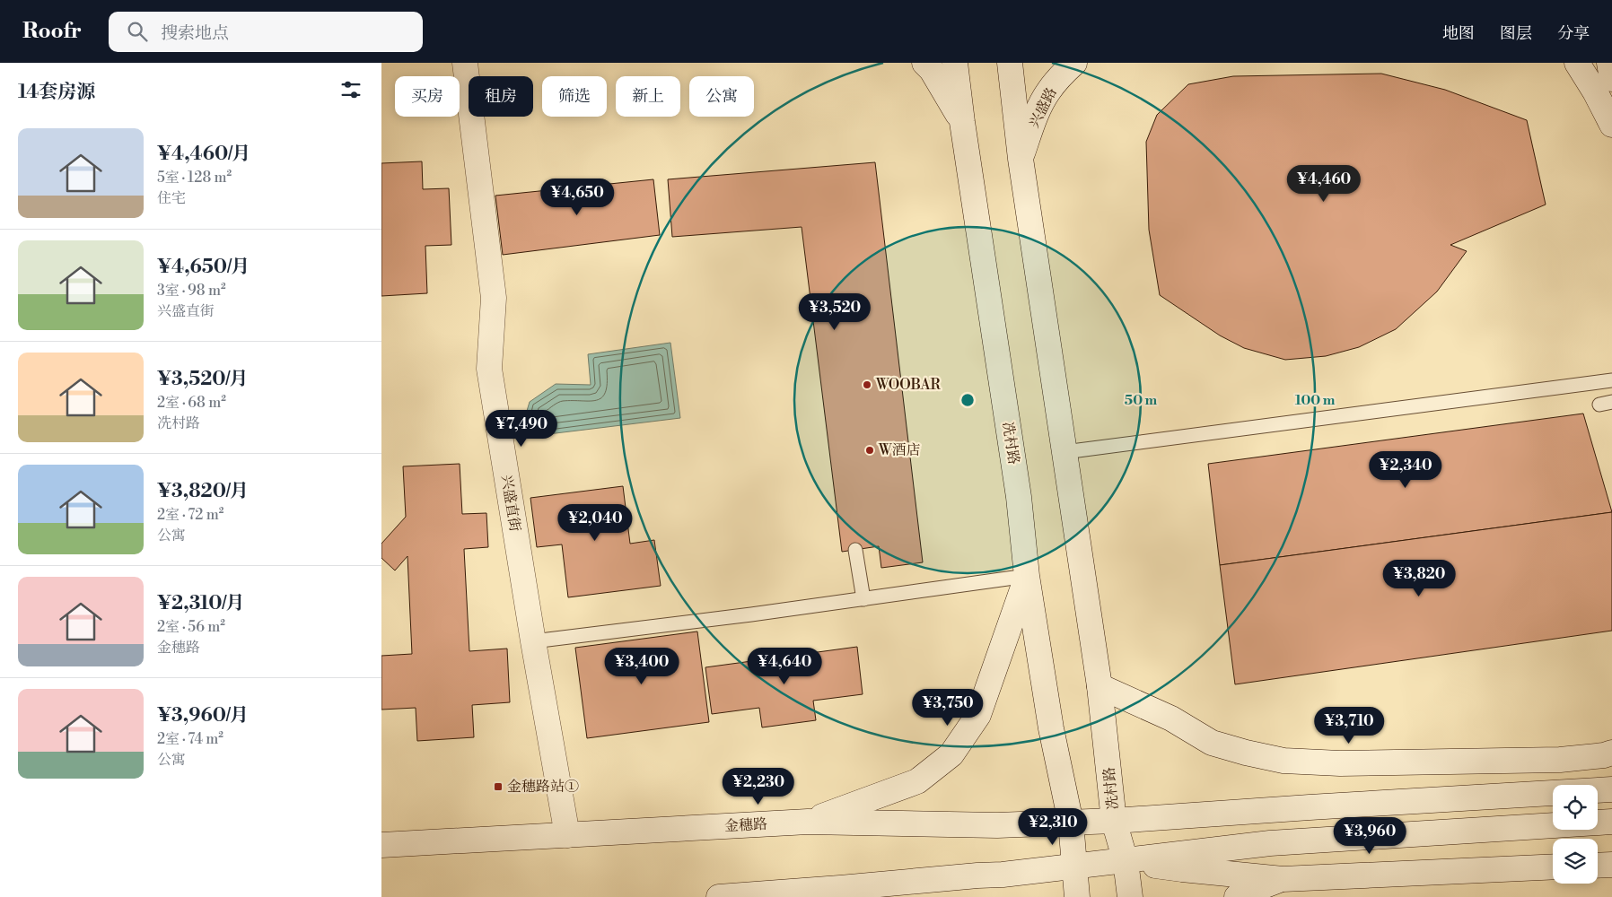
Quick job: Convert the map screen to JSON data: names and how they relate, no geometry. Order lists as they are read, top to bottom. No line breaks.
{"streets":{"main road":["兴盛路","冼村路","兴盛直街","金穗路"]},"crossings":[["兴盛路","冼村路"],["冼村路","金穗路"],["兴盛直街","金穗路"]],"places":{"other":["WOOBAR","W酒店"],"transit":["金穗路站①"]},"page":{"header":"Roofr","search":"搜索地点","nav":["地图","图层","分享"],"heading":"14套房源","chip":["买房","租房","筛选","新上","公寓"],"list":[{"name":"¥4,460/月","note":"5室 · 128 m² · 住宅"},{"name":"¥4,650/月","note":"3室 · 98 m² · 兴盛直街"},{"name":"¥3,520/月","note":"2室 · 68 m² · 冼村路"},{"name":"¥3,820/月","note":"2室 · 72 m² · 公寓"},{"name":"¥2,310/月","note":"2室 · 56 m² · 金穗路"},{"name":"¥3,960/月","note":"2室 · 74 m² · 公寓"}],"price":["¥4,460","¥4,650","¥3,520","¥7,490","¥2,340","¥2,040","¥3,820","¥3,400","¥4,640","¥3,750","¥3,710","¥2,230","¥2,310","¥3,960"]},"rings":["50 m","100 m"]}
